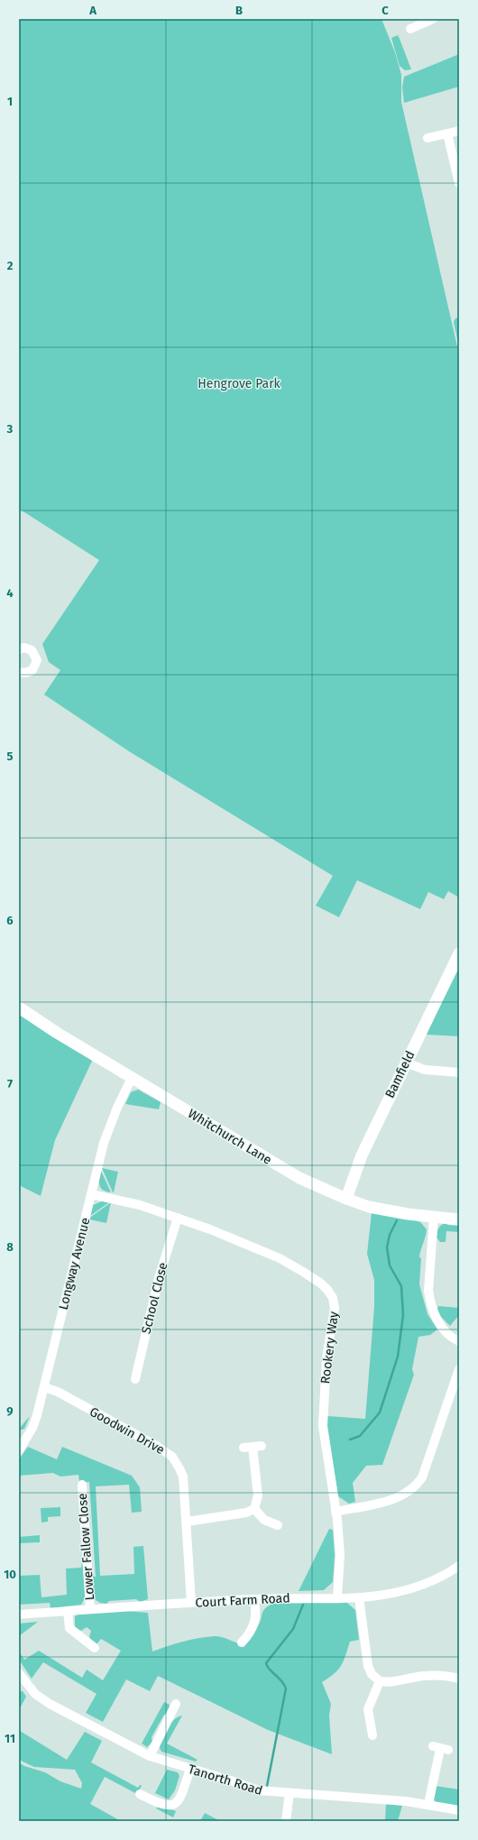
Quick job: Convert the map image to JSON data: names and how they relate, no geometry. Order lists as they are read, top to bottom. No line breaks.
{"streets":{"street":["Bamfield","Whitchurch Lane","Longway Avenue","School Close","Rookery Way","Goodwin Drive","Lower Fallow Close","Court Farm Road","Tanorth Road"]},"crossings":[["Bamfield","Whitchurch Lane"],["Whitchurch Lane","Longway Avenue"],["Longway Avenue","Rookery Way"],["Longway Avenue","Goodwin Drive"],["School Close","Rookery Way"],["Rookery Way","Court Farm Road"],["Goodwin Drive","Court Farm Road"],["Lower Fallow Close","Court Farm Road"]],"parks":["Hengrove Park"],"grid":{"columns":["A","B","C"],"rows":["1","2","3","4","5","6","7","8","9","10","11"]}}
